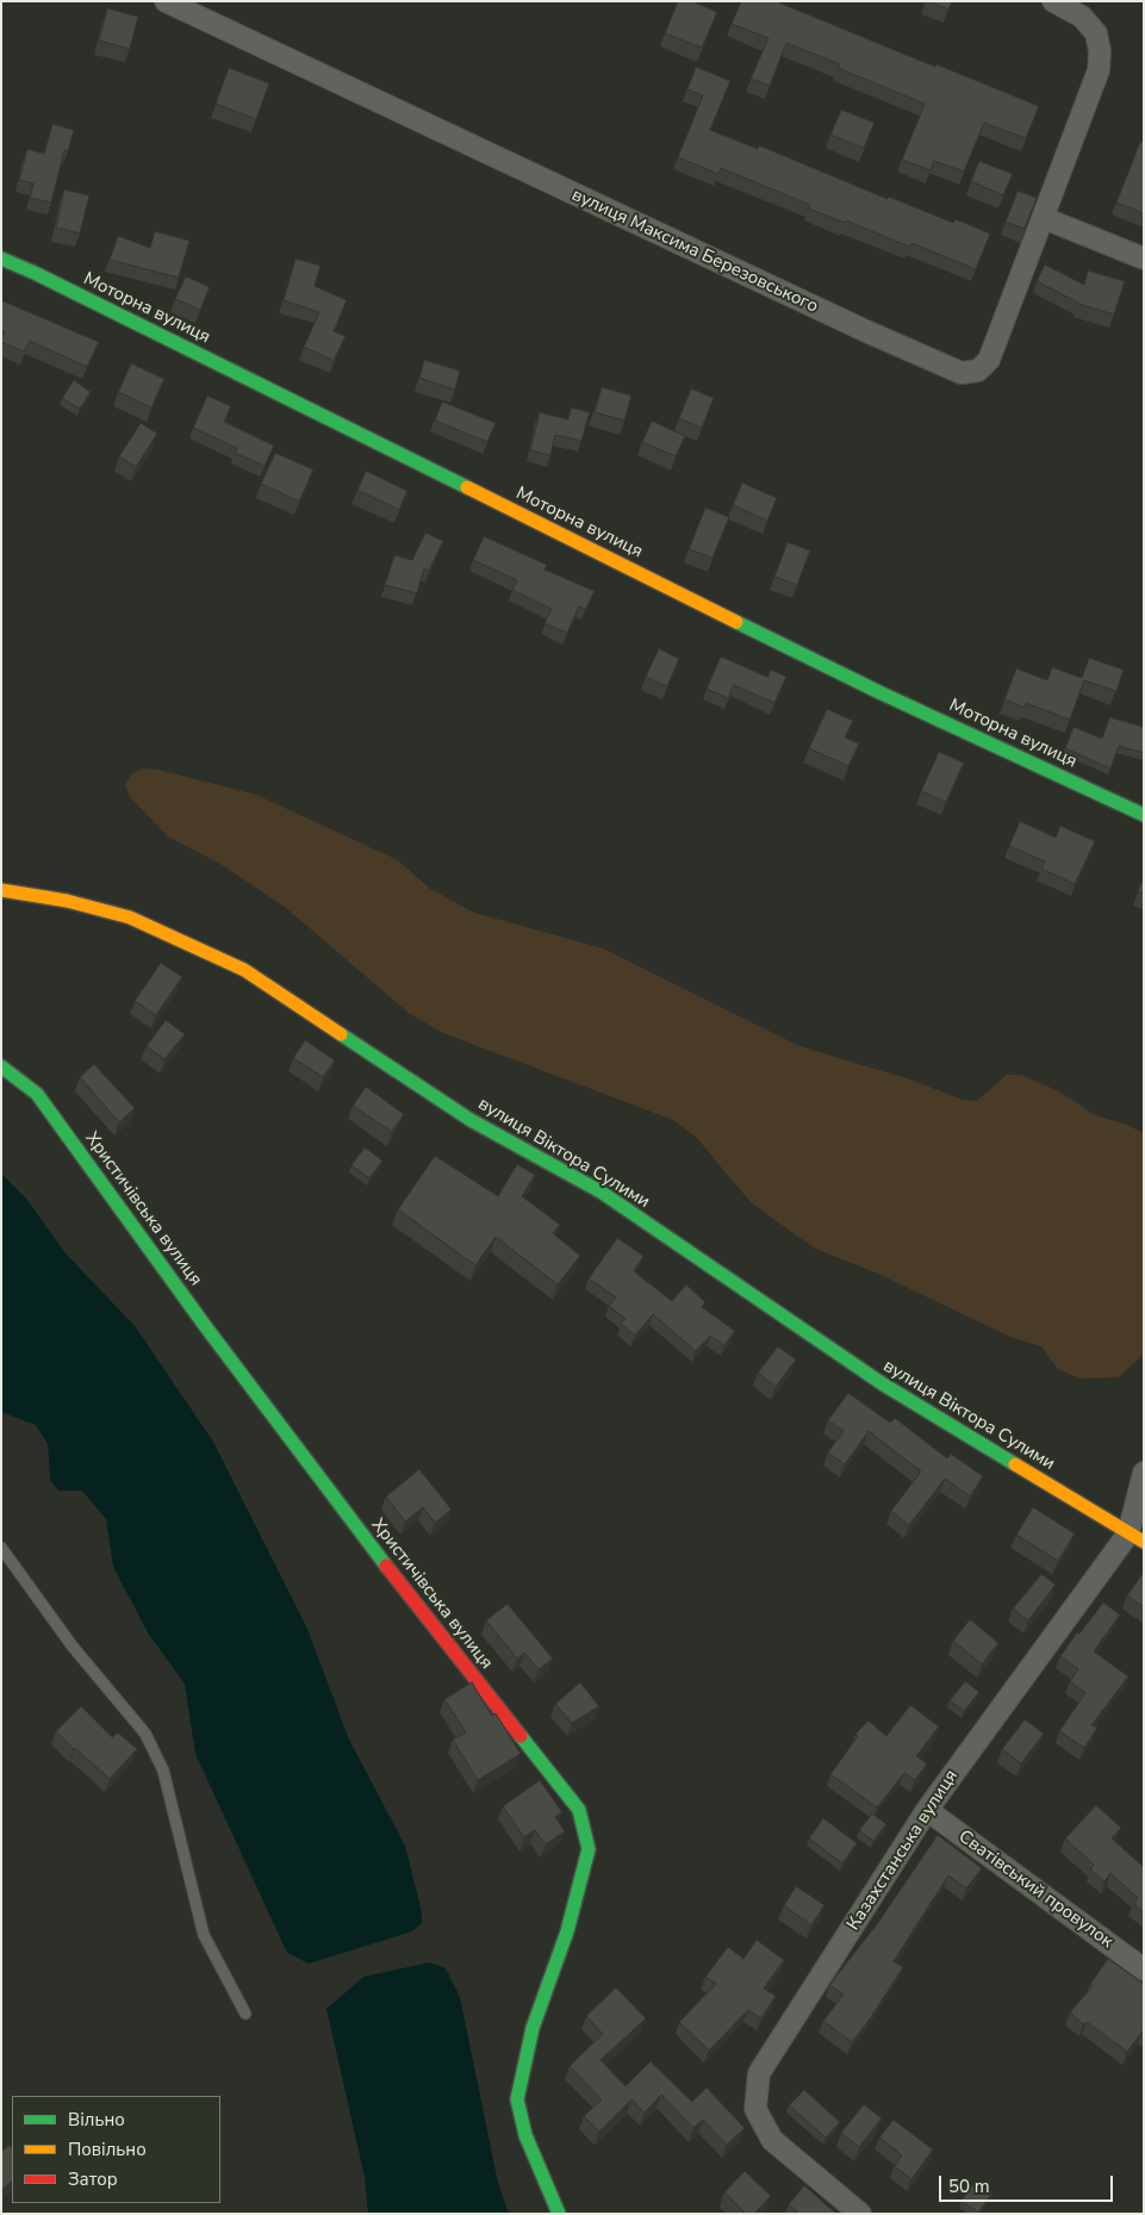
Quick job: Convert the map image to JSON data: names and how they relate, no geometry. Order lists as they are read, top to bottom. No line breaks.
{"streets":{"street":["вулиця Максима Березовського","Моторна вулиця","вулиця Віктора Сулими","Христичівська вулиця","Казахстанська вулиця","Сватівський провулок"]},"crossings":[["вулиця Віктора Сулими","Казахстанська вулиця"],["Казахстанська вулиця","Сватівський провулок"]],"legend":["Вільно","Повільно","Затор"],"scale_bar":"50 m"}
